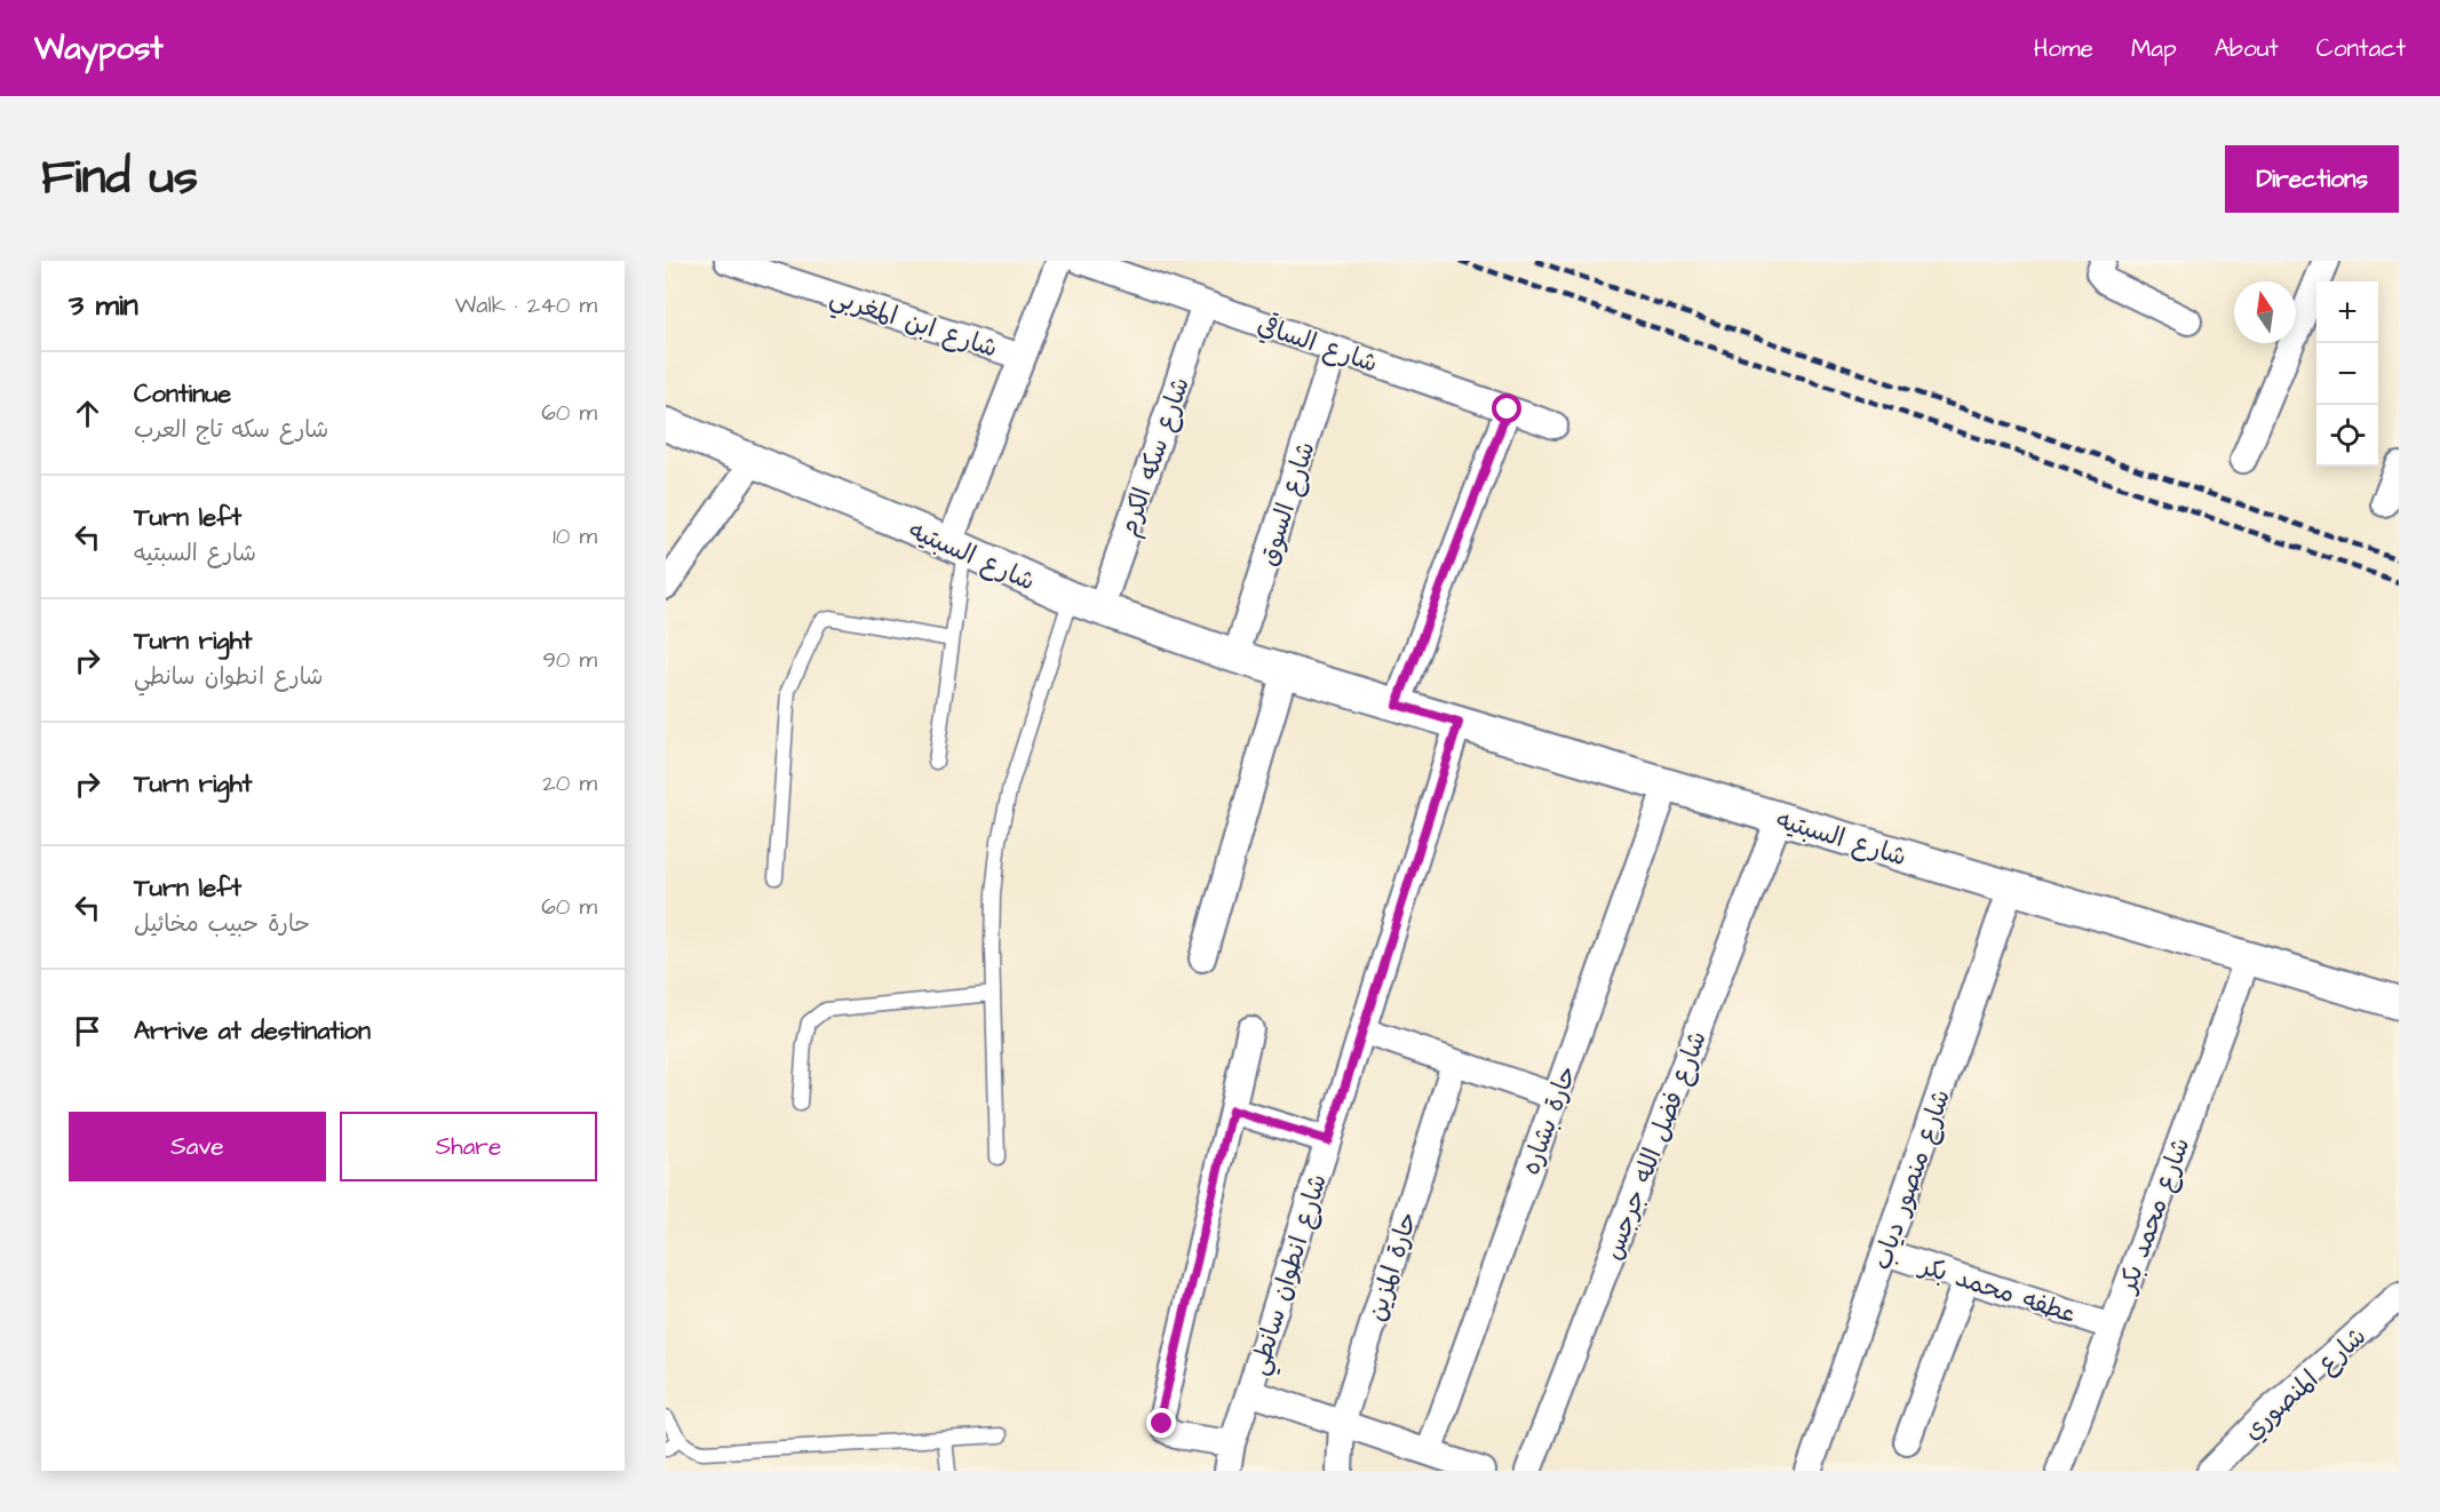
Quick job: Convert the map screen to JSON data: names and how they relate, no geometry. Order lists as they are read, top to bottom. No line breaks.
{"streets":{"street":["شارع ابن المغربي","شارع الساقي","شارع سكه الكرم","شارع السوق","شارع السبتيه","حارة بشاره","شارع فضل الله جرجس","شارع منصور دياب","شارع محمد بكر","حارة المزين","شارع انطوان سانطي","عطفه محمد بكر","شارع المنصوري"]},"crossings":[["شارع الساقي","شارع سكه الكرم"],["شارع الساقي","شارع السوق"],["شارع سكه الكرم","شارع السبتيه"],["شارع السوق","شارع السبتيه"],["شارع السبتيه","حارة بشاره"],["شارع السبتيه","شارع فضل الله جرجس"],["شارع السبتيه","شارع منصور دياب"],["شارع السبتيه","شارع محمد بكر"],["شارع السبتيه","شارع انطوان سانطي"],["شارع منصور دياب","عطفه محمد بكر"],["شارع محمد بكر","عطفه محمد بكر"]],"north":"top","page":{"header":"Waypost","nav":["Home","Map","About","Contact"],"title":"Find us","buttons":["Directions",["Save","Share"]],"heading":["3 min","Walk · 240 m"],"map_buttons":["+","−"],"list":[["Continue","شارع سكه تاج العرب","60 m"],["Turn left","شارع السبتيه","10 m"],["Turn right","شارع انطوان سانطي","90 m"],["Turn right","20 m"],["Turn left","حارة حبيب مخائيل","60 m"],"Arrive at destination"]}}
